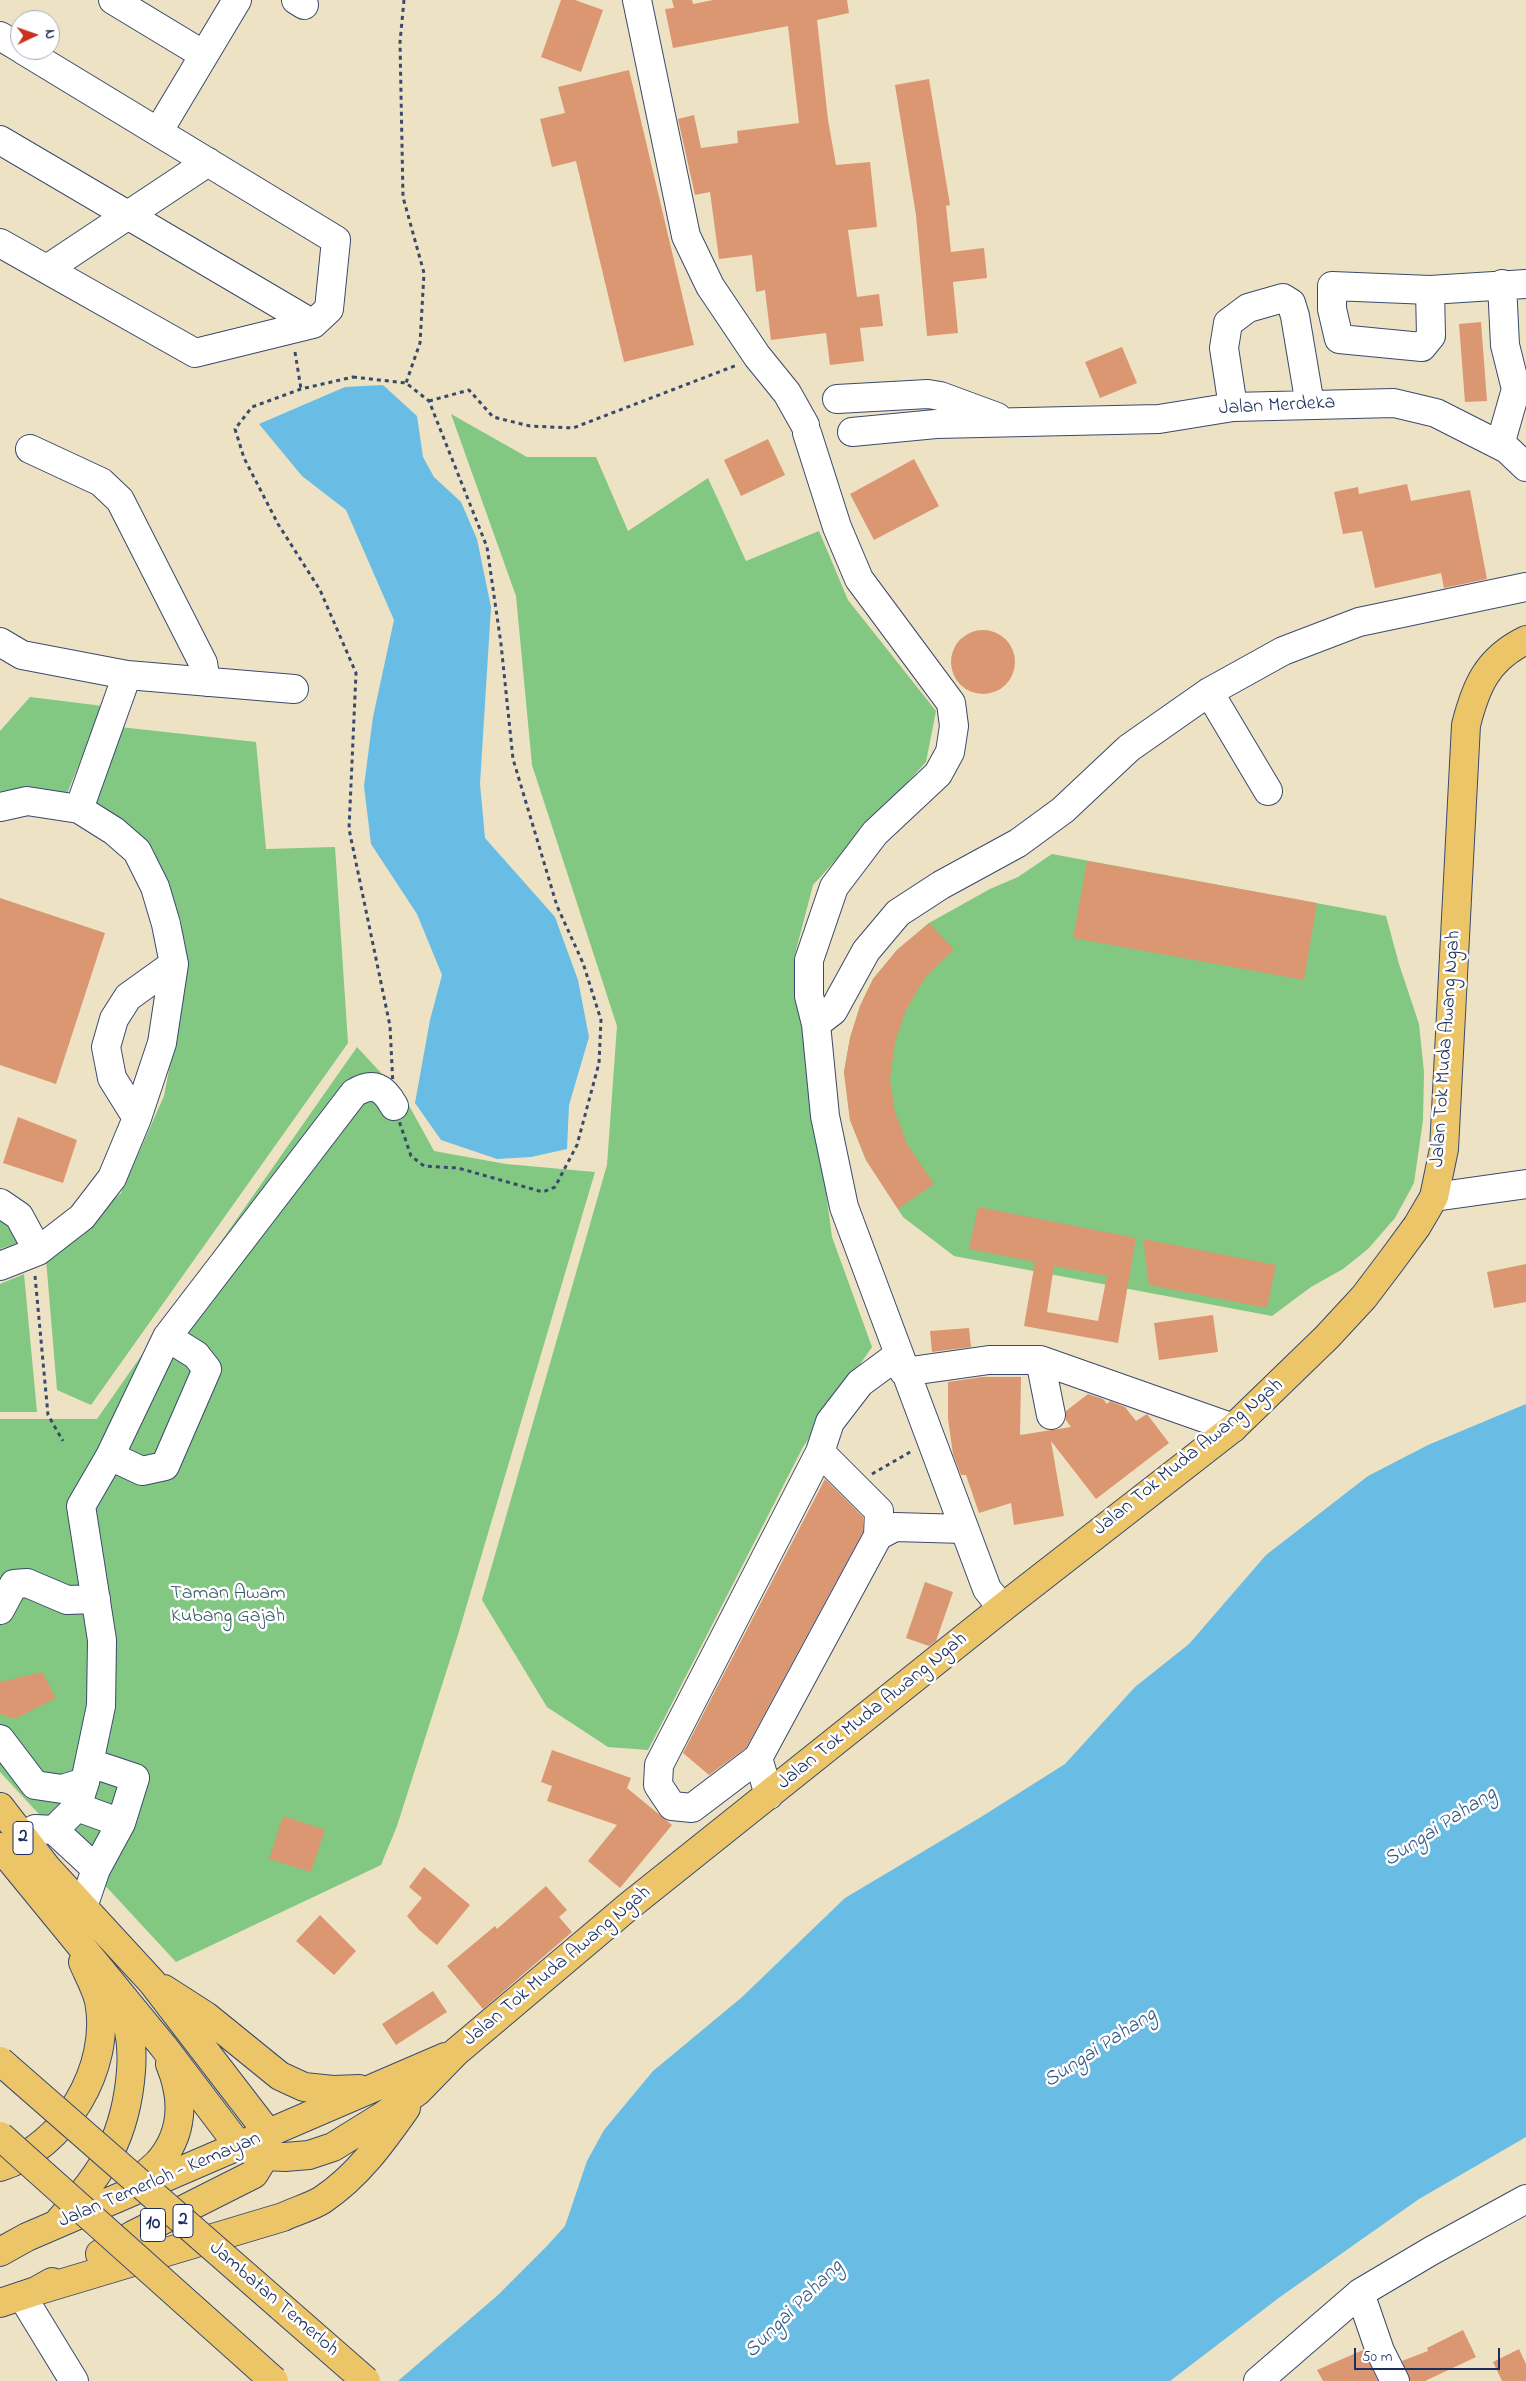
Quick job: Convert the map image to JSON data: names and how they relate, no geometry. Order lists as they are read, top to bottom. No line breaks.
{"streets":{"main road":["Jalan Tok Muda Awang Ngah","2","Jalan Temerloh - Kemayan","10","Jambatan Temerloh"],"street":["Jalan Merdeka"]},"crossings":[["Jalan Tok Muda Awang Ngah","Jalan Temerloh - Kemayan"],["2","Jalan Temerloh - Kemayan"]],"water":["Sungai Pahang"],"parks":["Taman Awam Kubang Gajah"],"scale_bar":"50 m","north":"right"}
